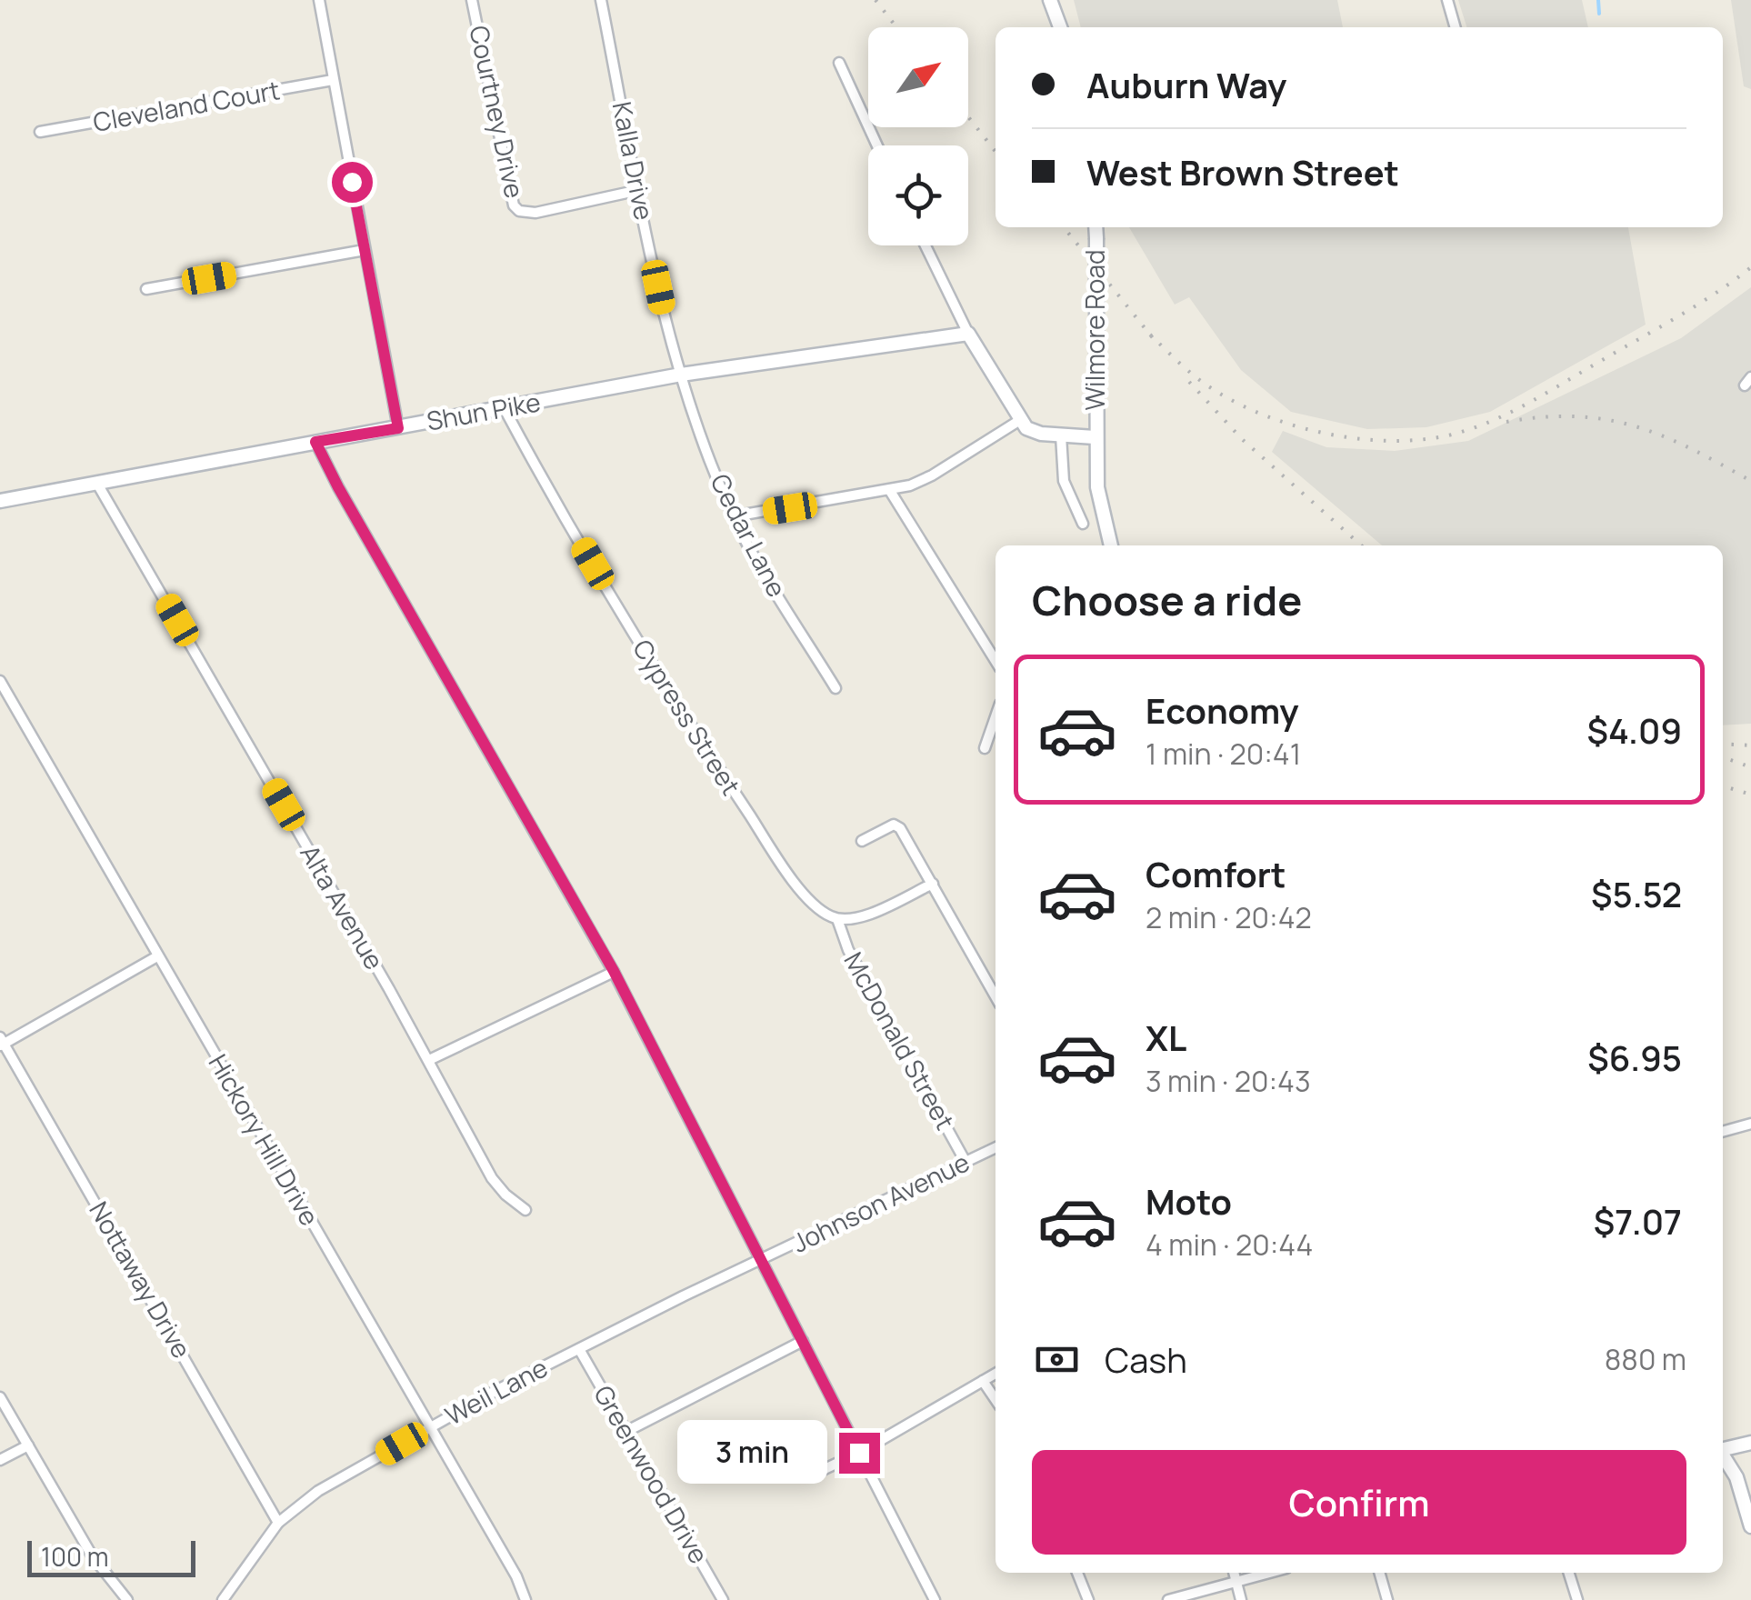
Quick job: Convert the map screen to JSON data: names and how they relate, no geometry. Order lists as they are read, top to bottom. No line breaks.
{"streets":{"street":["Cleveland Court","Courtney Drive","Kalla Drive","Wilmore Road","Shun Pike","Cedar Lane","Cypress Street","Alta Avenue","McDonald Street","Hickory Hill Drive","Johnson Avenue","Nottaway Drive","Weil Lane","Greenwood Drive"]},"crossings":[["Courtney Drive","Kalla Drive"],["Kalla Drive","Shun Pike"],["Kalla Drive","Cedar Lane"],["Shun Pike","Cedar Lane"],["Shun Pike","Cypress Street"],["Shun Pike","Alta Avenue"],["Cypress Street","McDonald Street"],["McDonald Street","Johnson Avenue"],["Hickory Hill Drive","Weil Lane"],["Johnson Avenue","Weil Lane"],["Nottaway Drive","Weil Lane"],["Weil Lane","Greenwood Drive"]],"scale_bar":"100 m","north":"top right","page":{"banner":["Auburn Way","West Brown Street"],"heading":"Choose a ride","list":[{"name":"Economy","note":"1 min · 20:41","value":"$4.09"},{"name":"Comfort","note":"2 min · 20:42","value":"$5.52"},{"name":"XL","note":"3 min · 20:43","value":"$6.95"},{"name":"Moto","note":"4 min · 20:44","value":"$7.07"}],"pay":["Cash","880 m"],"bubble":"3 min","buttons":"Confirm","scale":"100 m"}}
